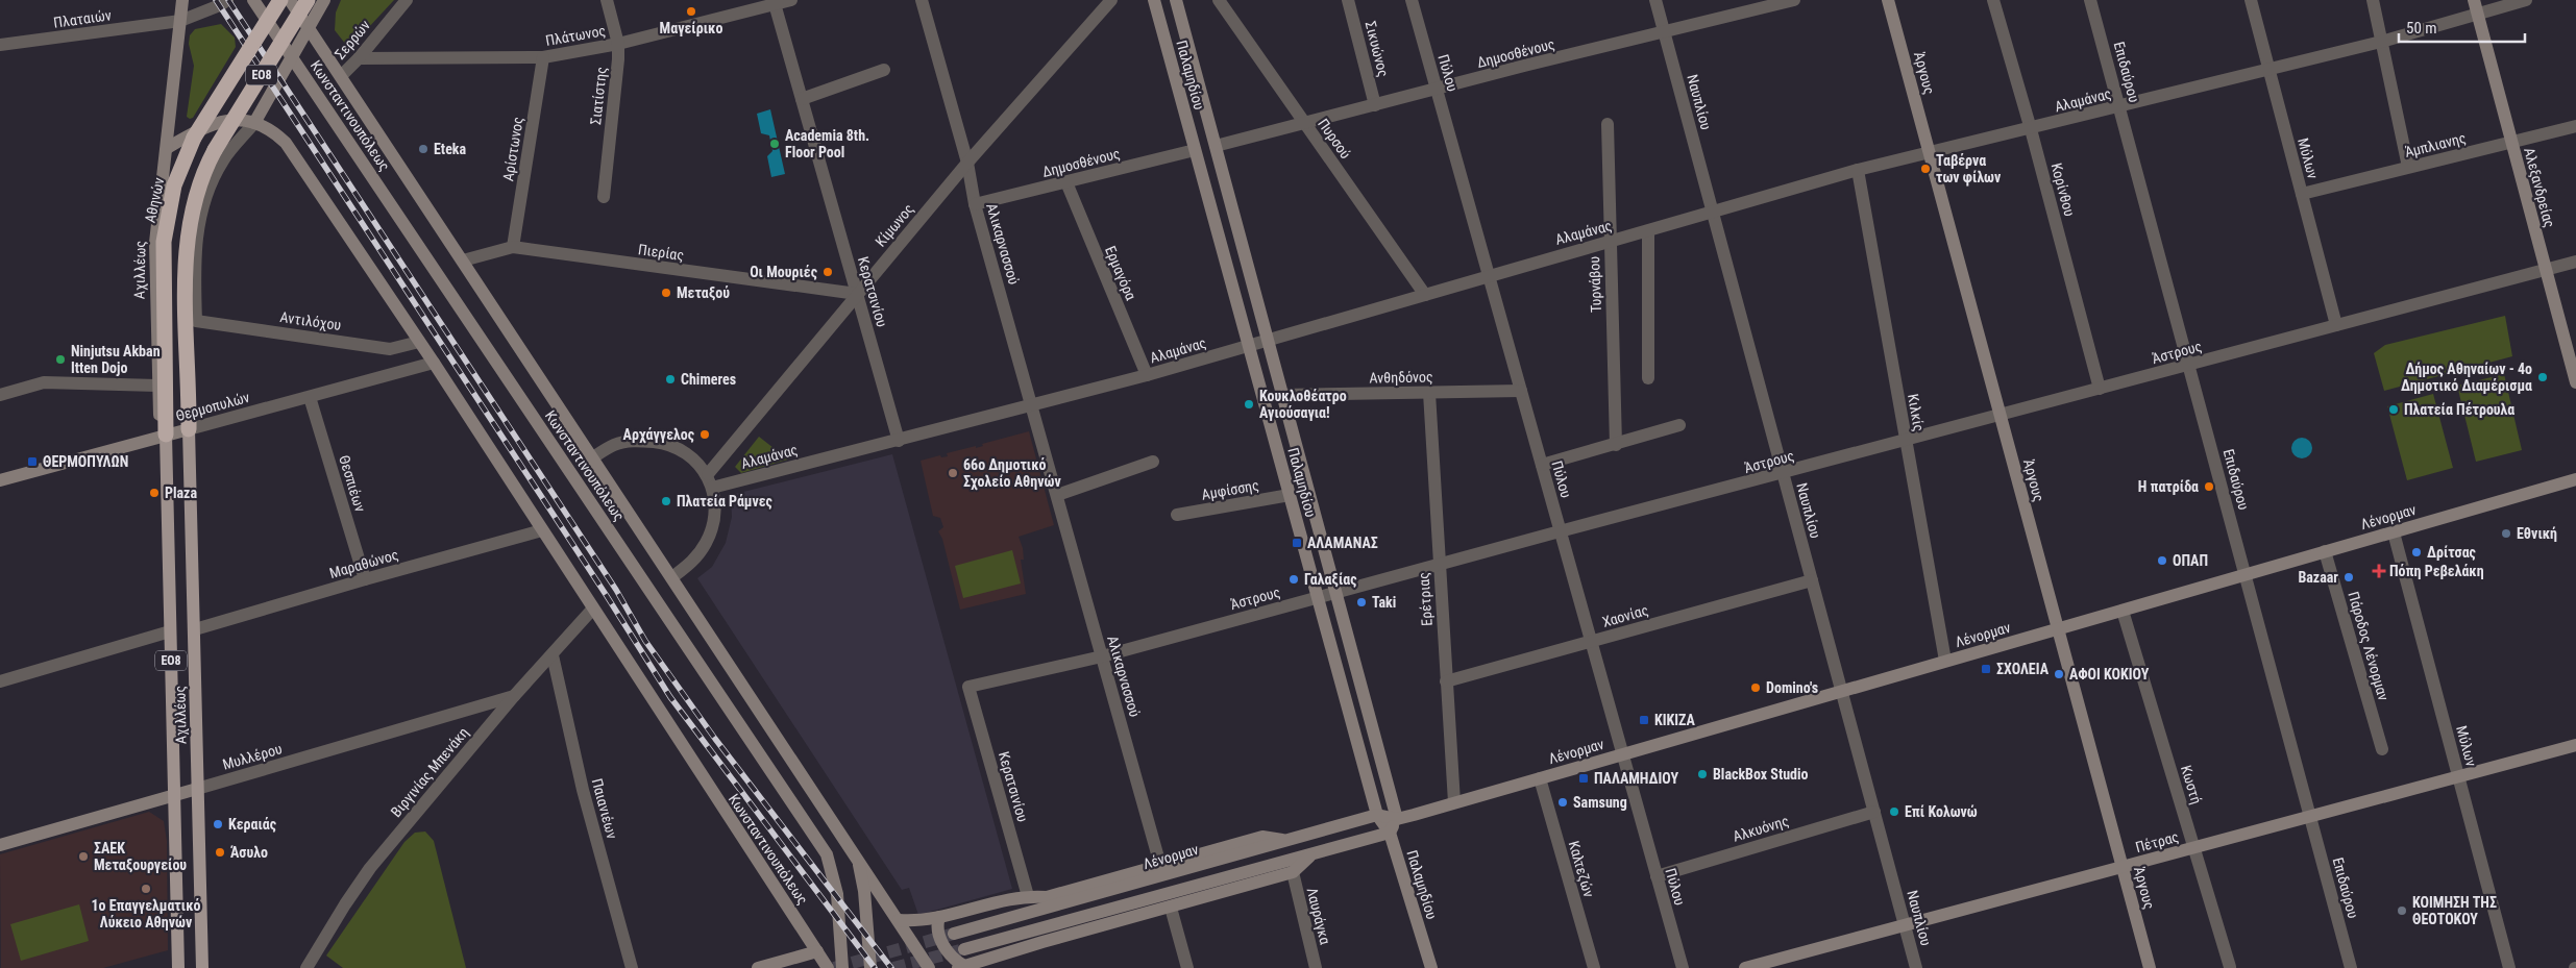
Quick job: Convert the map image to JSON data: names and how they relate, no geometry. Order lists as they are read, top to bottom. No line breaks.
{"streets":{"highway":["ΕΟ8","Αθηνών"],"main road":["Αχιλλέως"],"street":["Πλαταιών","Πλάτωνος","Σερρών","Σικυώνος","Δημοσθένους","Επιδαύρου","Πύλου","Άργους","Παλαμηδίου","Σιατίστης","Αλαμάνας","Ναυπλίου","Κωνσταντινουπόλεως","Πυρσού","Άμπλιανης","Αρίστωνος","Μύλων","Αλεξανδρείας","Κορίνθου","Κίμωνος","Αλικαρνασσού","Πιερίας","Ερμαγόρα","Τυρνάβου","Κερατσινίου","Αντιλόχου","Άστρους","Ανθηδόνος","Θερμοπυλών","Κιλκίς","Θεσπιέων","Αμφίσσης","Λένορμαν","Μαραθώνος","Ερέτριας","Χαονίας","Πάροδος Λένορμαν","Μυλλέρου","Βιργινίας Μπενάκη","Κωστή","Παιανιέων","Αλκυόνης","Πέτρας","Καλτεζών","Λαυράγκα"]},"crossings":[["Πλαταιών","Αχιλλέως"],["Πλάτωνος","Σερρών"],["Πλάτωνος","Σιατίστης"],["Πλάτωνος","Αρίστωνος"],["Πλάτωνος","Κερατσινίου"],["Σερρών","Κωνσταντινουπόλεως"],["Σικυώνος","Δημοσθένους"],["Δημοσθένους","Πύλου"],["Δημοσθένους","Παλαμηδίου"],["Δημοσθένους","Ναυπλίου"],["Δημοσθένους","Πυρσού"],["Δημοσθένους","Αλικαρνασσού"],["Δημοσθένους","Ερμαγόρα"],["Επιδαύρου","Αλαμάνας"],["Επιδαύρου","Άστρους"],["Επιδαύρου","Λένορμαν"],["Επιδαύρου","Πέτρας"],["Πύλου","Αλαμάνας"],["Πύλου","Άστρους"],["Πύλου","Ανθηδόνος"],["Πύλου","Λένορμαν"],["Πύλου","Χαονίας"],["Πύλου","Αλκυόνης"],["Άργους","Αλαμάνας"],["Άργους","Άστρους"],["Άργους","Λένορμαν"],["Άργους","Πέτρας"],["ΕΟ8","Αχιλλέως"],["ΕΟ8","Θερμοπυλών"],["Παλαμηδίου","Αλαμάνας"],["Παλαμηδίου","Άστρους"],["Παλαμηδίου","Ανθηδόνος"],["Παλαμηδίου","Αμφίσσης"],["Παλαμηδίου","Λένορμαν"],["Αλαμάνας","Ναυπλίου"],["Αλαμάνας","Πυρσού"],["Αλαμάνας","Μύλων"],["Αλαμάνας","Αλεξανδρείας"],["Αλαμάνας","Κορίνθου"],["Αλαμάνας","Αλικαρνασσού"],["Αλαμάνας","Ερμαγόρα"],["Αλαμάνας","Τυρνάβου"],["Αλαμάνας","Κερατσινίου"],["Αλαμάνας","Κιλκίς"],["Ναυπλίου","Άστρους"],["Ναυπλίου","Λένορμαν"],["Ναυπλίου","Χαονίας"],["Ναυπλίου","Αλκυόνης"],["Ναυπλίου","Πέτρας"],["Κωνσταντινουπόλεως","Πιερίας"],["Κωνσταντινουπόλεως","Αχιλλέως"],["Κωνσταντινουπόλεως","Αντιλόχου"],["Κωνσταντινουπόλεως","Θερμοπυλών"],["Κωνσταντινουπόλεως","Μαραθώνος"],["Κωνσταντινουπόλεως","Βιργινίας Μπενάκη"],["Άμπλιανης","Μύλων"],["Άμπλιανης","Αλεξανδρείας"],["Αρίστωνος","Πιερίας"],["Μύλων","Άστρους"],["Μύλων","Λένορμαν"],["Μύλων","Πέτρας"],["Αλεξανδρείας","Άστρους"],["Κορίνθου","Άστρους"],["Αθηνών","Αχιλλέως"],["Αθηνών","Θερμοπυλών"],["Κίμωνος","Αλικαρνασσού"],["Κίμωνος","Πιερίας"],["Κίμωνος","Κερατσινίου"],["Αλικαρνασσού","Άστρους"],["Πιερίας","Κερατσινίου"],["Αχιλλέως","Θερμοπυλών"],["Αχιλλέως","Μαραθώνος"],["Αχιλλέως","Μυλλέρου"],["Κερατσινίου","Άστρους"],["Άστρους","Κιλκίς"],["Άστρους","Ερέτριας"],["Ανθηδόνος","Ερέτριας"],["Θερμοπυλών","Θεσπιέων"],["Κιλκίς","Λένορμαν"],["Θεσπιέων","Μαραθώνος"],["Λένορμαν","Ερέτριας"],["Λένορμαν","Πάροδος Λένορμαν"],["Λένορμαν","Κωστή"],["Λένορμαν","Καλτεζών"],["Ερέτριας","Χαονίας"],["Μυλλέρου","Βιργινίας Μπενάκη"],["Βιργινίας Μπενάκη","Παιανιέων"],["Κωστή","Πέτρας"]],"places":{"other":["Μαγείρικο","Academia 8th. Floor Pool","Eteka","Ταβέρνα των φίλων","Οι Μουριές","Μεταξού","Ninjutsu Akban Itten Dojo","Δήμος Αθηναίων - 4ο Δημοτικό Διαμέρισμα","Chimeres","Κουκλοθέατρο Αγιούσαγια!","Πλατεία Πέτρουλα","Αρχάγγελος","66ο Δημοτικό Σχολείο Αθηνών","Η πατρίδα","Plaza","Πλατεία Ράμνες","Εθνική","Δρίτσας","ΟΠΑΠ","Bazaar","Γαλαξίας","Taki","ΑΦΟΙ ΚΟΚΙΟΥ","Domino's","BlackBox Studio","Samsung","Επί Κολωνώ","Κεραιάς","Άσυλο","ΣΑΕΚ Μεταξουργείου","1o Επαγγελματικό Λύκειο Αθηνών","ΚΟΙΜΗΣΗ ΤΗΣ ΘΕΟΤΟΚΟΥ"],"transit":["ΘΕΡΜΟΠΥΛΩΝ","ΑΛΑΜΑΝΑΣ","ΣΧΟΛΕΙΑ","ΚΙΚΙΖΑ","ΠΑΛΑΜΗΔΙΟΥ"],"health":["Πόπη Ρεβελάκη"]},"scale_bar":"50 m"}
